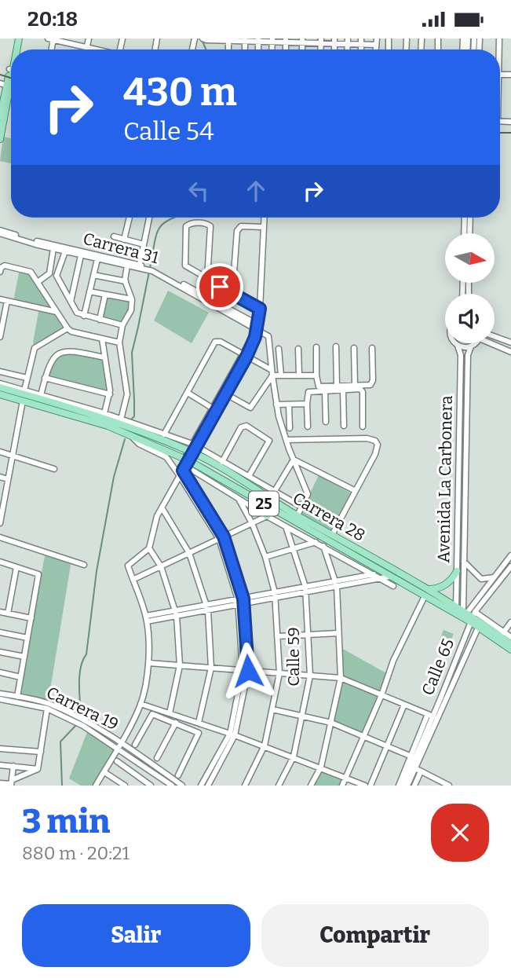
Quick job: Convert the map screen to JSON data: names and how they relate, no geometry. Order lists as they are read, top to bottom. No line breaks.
{"streets":{"main road":["25","Carrera 28"],"street":["Carrera 31","Avenida La Carbonera","Calle 59","Calle 65","Carrera 19"]},"crossings":[["Avenida La Carbonera","Carrera 28"],["Avenida La Carbonera","Calle 65"],["Carrera 28","Calle 59"],["Carrera 28","Calle 65"]],"north":"right","page":{"status":"20:18","turn":["430 m","Calle 54"],"heading":["3 min","880 m · 20:21"],"buttons":["Salir","Compartir"]}}
